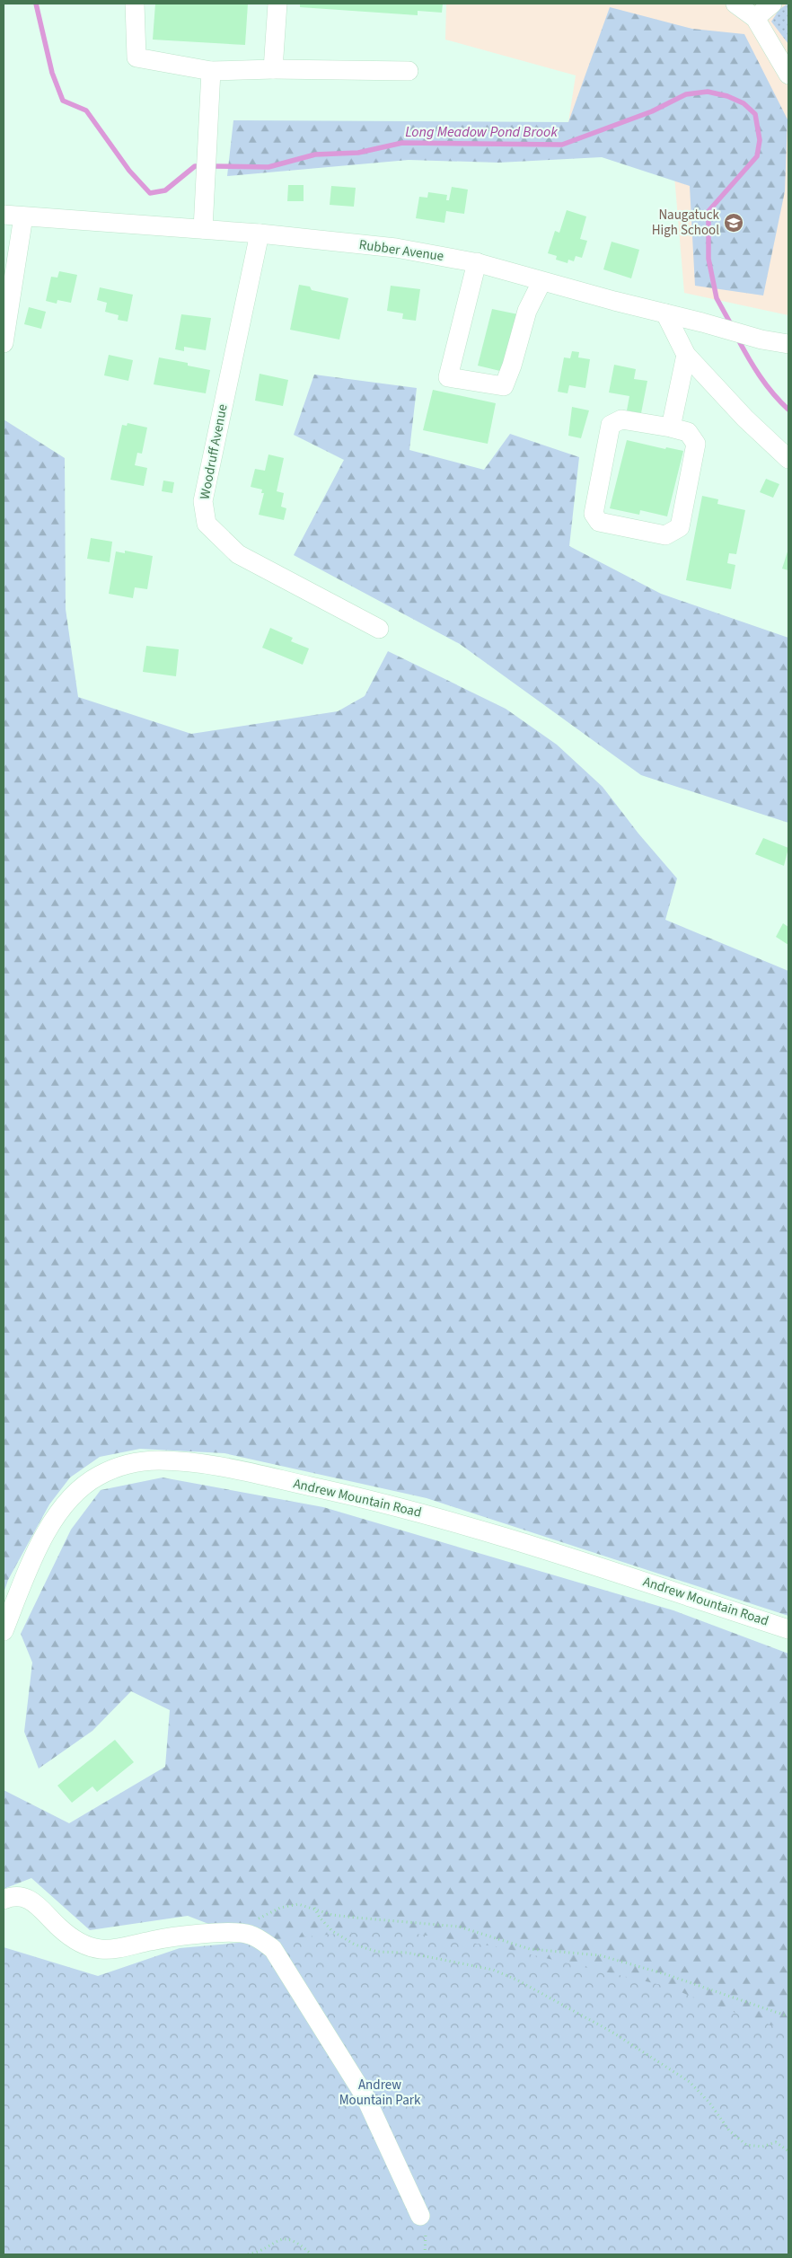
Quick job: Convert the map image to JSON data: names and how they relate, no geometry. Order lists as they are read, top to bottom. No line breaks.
{"streets":{"street":["Rubber Avenue","Woodruff Avenue","Andrew Mountain Road"]},"crossings":[["Rubber Avenue","Woodruff Avenue"]],"water":["Long Meadow Pond Brook"],"parks":["Andrew Mountain Park"],"places":{"school or university":["Naugatuck High School"]}}
